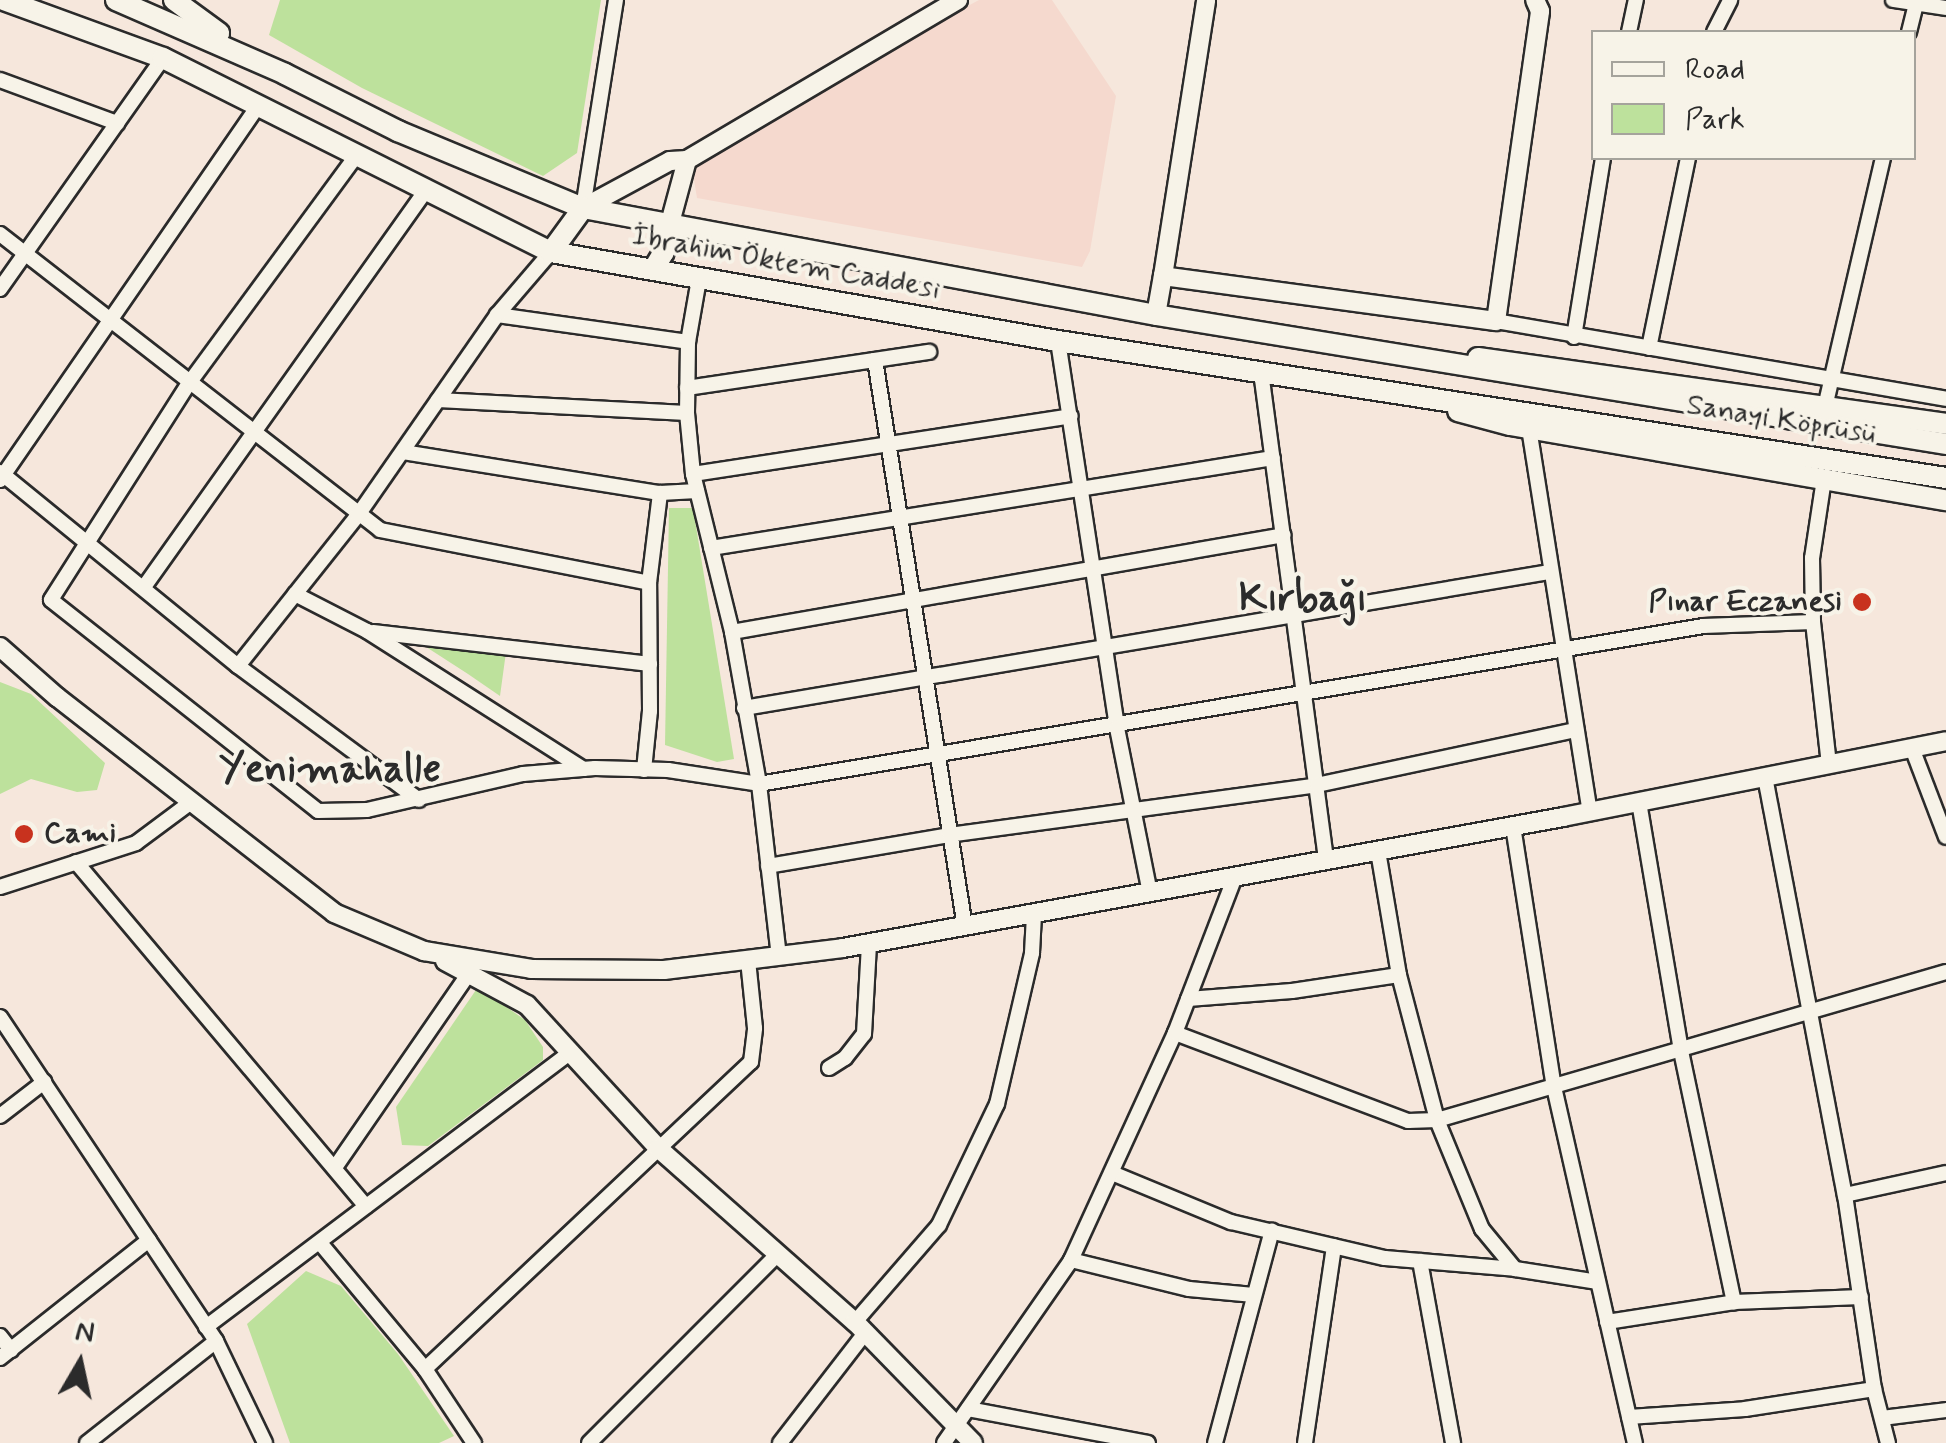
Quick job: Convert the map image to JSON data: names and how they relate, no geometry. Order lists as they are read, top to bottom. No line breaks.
{"streets":{"main road":["İbrahim Öktem Caddesi","Sanayi Köprüsü"]},"crossings":[["İbrahim Öktem Caddesi","Sanayi Köprüsü"]],"districts":["Kırbağı","Yenimahalle"],"places":["Pınar Eczanesi","Cami"],"legend":["Road","Park"],"north":"top"}
